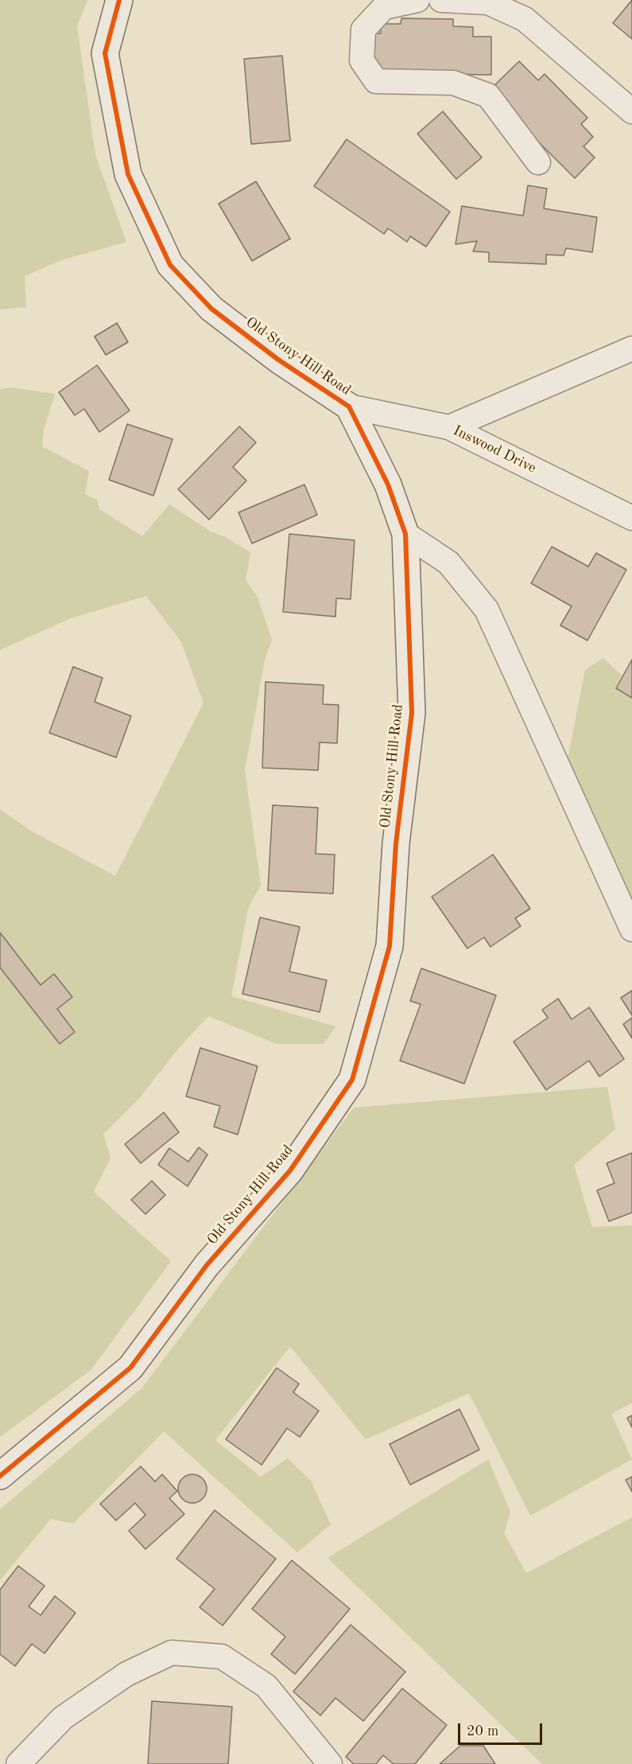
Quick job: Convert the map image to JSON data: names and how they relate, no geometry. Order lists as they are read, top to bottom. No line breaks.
{"streets":{"street":["Old Stony Hill Road","Inswood Drive"]},"crossings":[["Old Stony Hill Road","Inswood Drive"]],"scale_bar":"20 m"}
